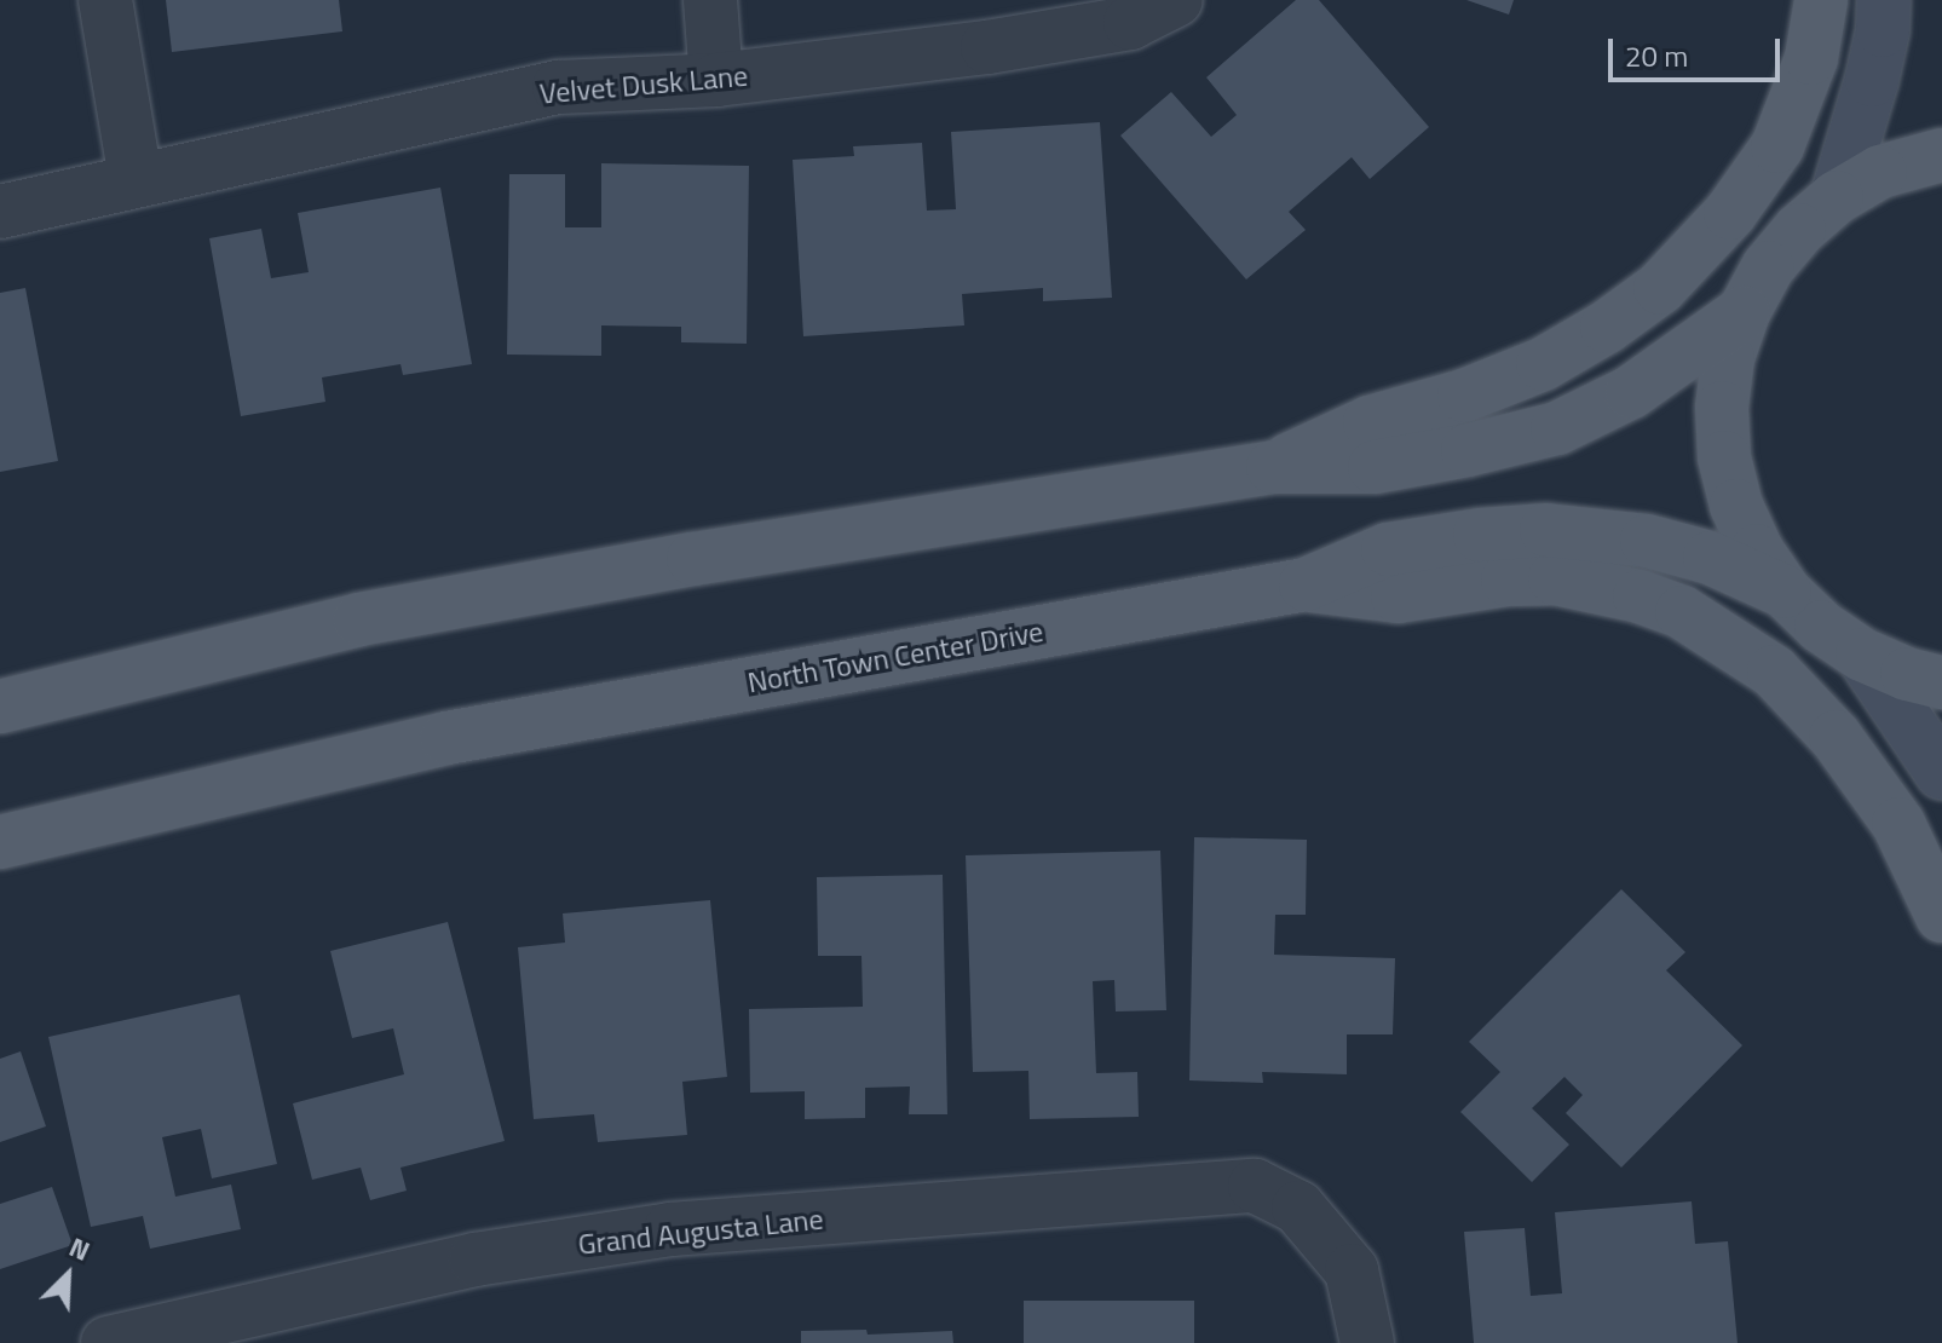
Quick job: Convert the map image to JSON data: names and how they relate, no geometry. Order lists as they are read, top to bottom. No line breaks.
{"streets":{"main road":["North Town Center Drive"],"street":["Velvet Dusk Lane","Grand Augusta Lane"]},"scale_bar":"20 m","north":"top right"}
